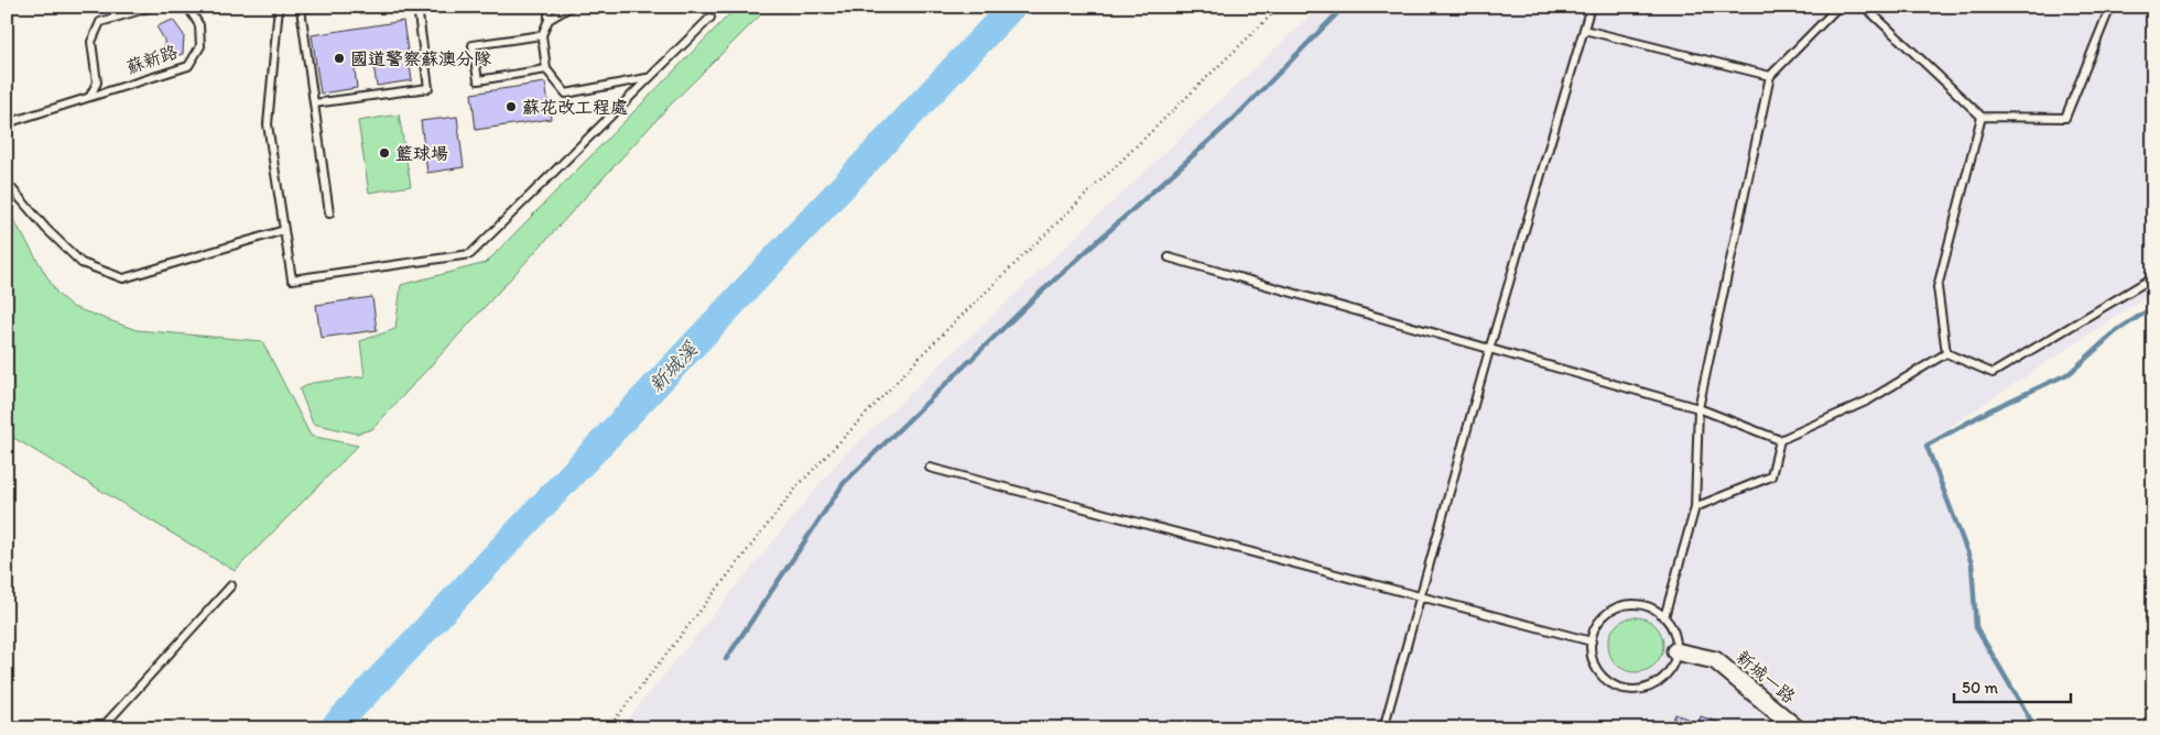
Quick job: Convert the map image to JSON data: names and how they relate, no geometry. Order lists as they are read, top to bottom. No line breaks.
{"streets":{"street":["新城一路"],"lane":["蘇新路"]},"water":["新城溪"],"places":["國道警察蘇澳分隊","蘇花改工程處","籃球場"],"scale_bar":"50 m"}
